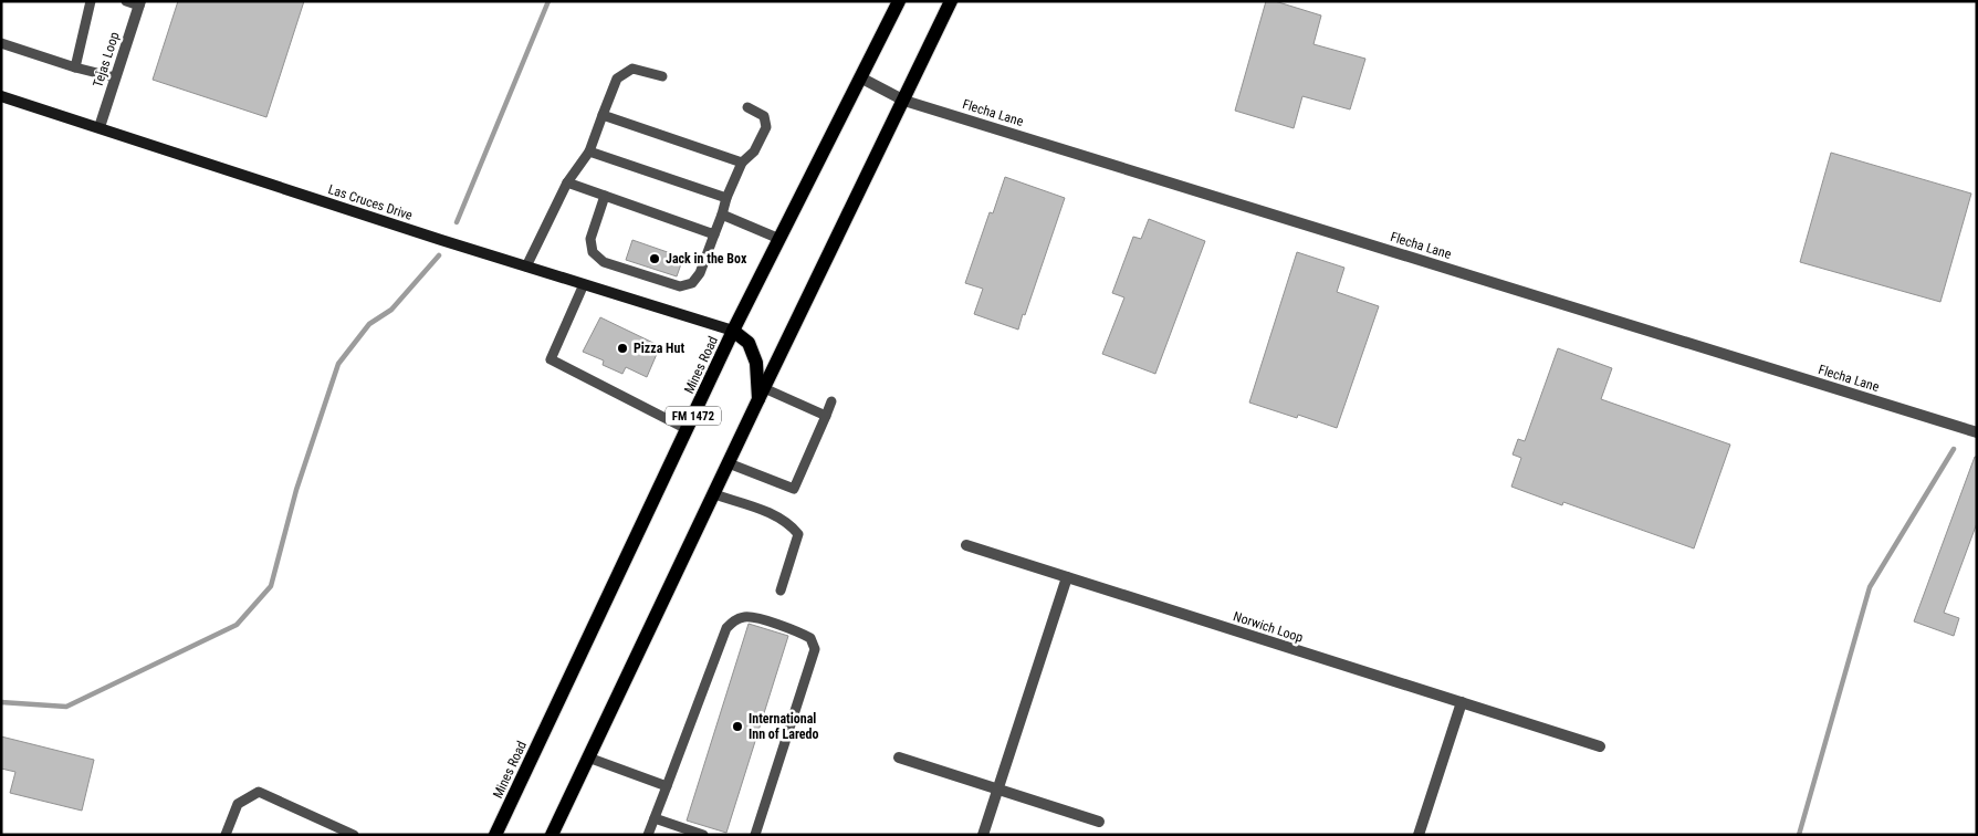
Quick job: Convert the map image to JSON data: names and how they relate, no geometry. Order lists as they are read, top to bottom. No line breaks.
{"streets":{"main road":["Mines Road","FM 1472"],"street":["Tejas Loop","Flecha Lane","Las Cruces Drive","Norwich Loop"]},"crossings":[["Tejas Loop","Las Cruces Drive"],["Flecha Lane","Mines Road"],["Las Cruces Drive","Mines Road"]],"places":["Jack in the Box","Pizza Hut","International Inn of Laredo"]}
